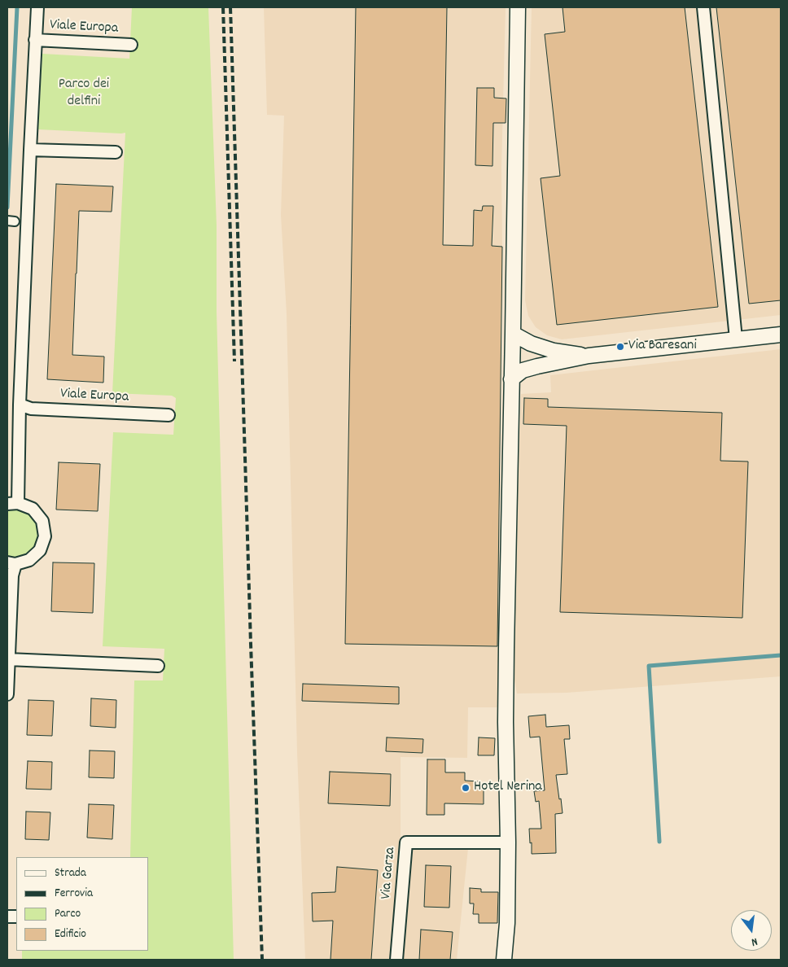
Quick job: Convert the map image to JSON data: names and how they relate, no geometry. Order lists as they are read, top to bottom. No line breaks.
{"streets":{"street":["Viale Europa","Via Garza"]},"parks":["Parco dei delfini"],"places":["Via Baresani","Hotel Nerina"],"legend":["Strada","Ferrovia","Parco","Edificio"],"north":"bottom"}
